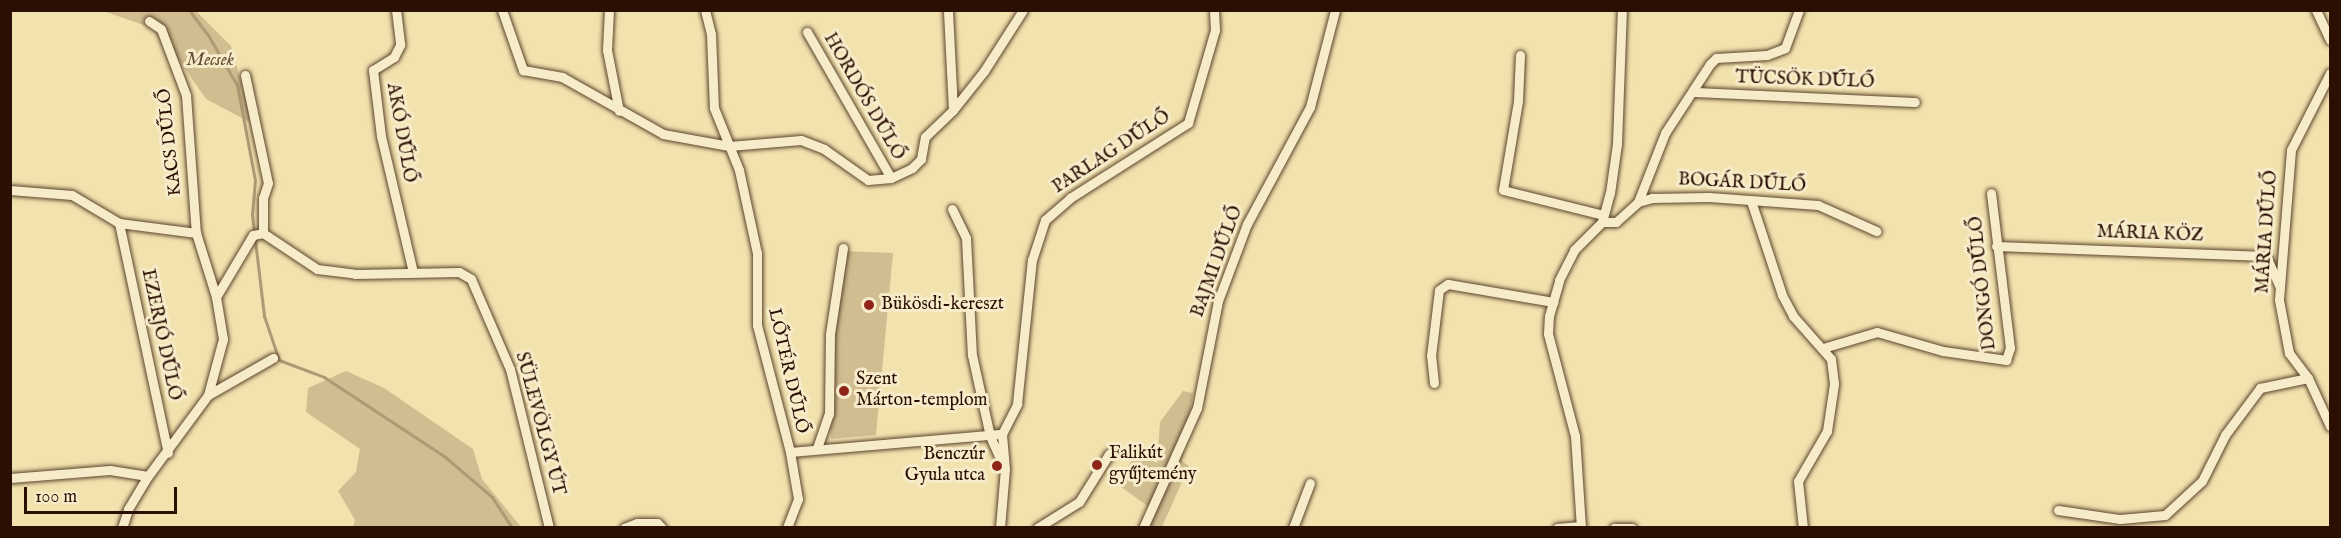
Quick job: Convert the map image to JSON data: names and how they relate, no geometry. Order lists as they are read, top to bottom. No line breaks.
{"streets":{"street":["TÜCSÖK DŰLŐ","HORDÓS DŰLŐ","AKÓ DŰLŐ","KACS DŰLŐ","PARLAG DŰLŐ","BOGÁR DŰLŐ","MÁRIA DŰLŐ","MÁRIA KÖZ","BAJMI DŰLŐ","DONGÓ DŰLŐ","EZERJÓ DŰLŐ","LŐTÉR DŰLŐ","SÜLEVÖLGY ÚT"]},"crossings":[["HORDÓS DŰLŐ","LŐTÉR DŰLŐ"],["AKÓ DŰLŐ","SÜLEVÖLGY ÚT"],["MÁRIA DŰLŐ","MÁRIA KÖZ"],["MÁRIA KÖZ","DONGÓ DŰLŐ"]],"parks":["Mecsek"],"places":["Bükösdi-kereszt","Szent Márton-templom","Falikút gyűjtemény","Benczúr Gyula utca"],"scale_bar":"100 m"}
